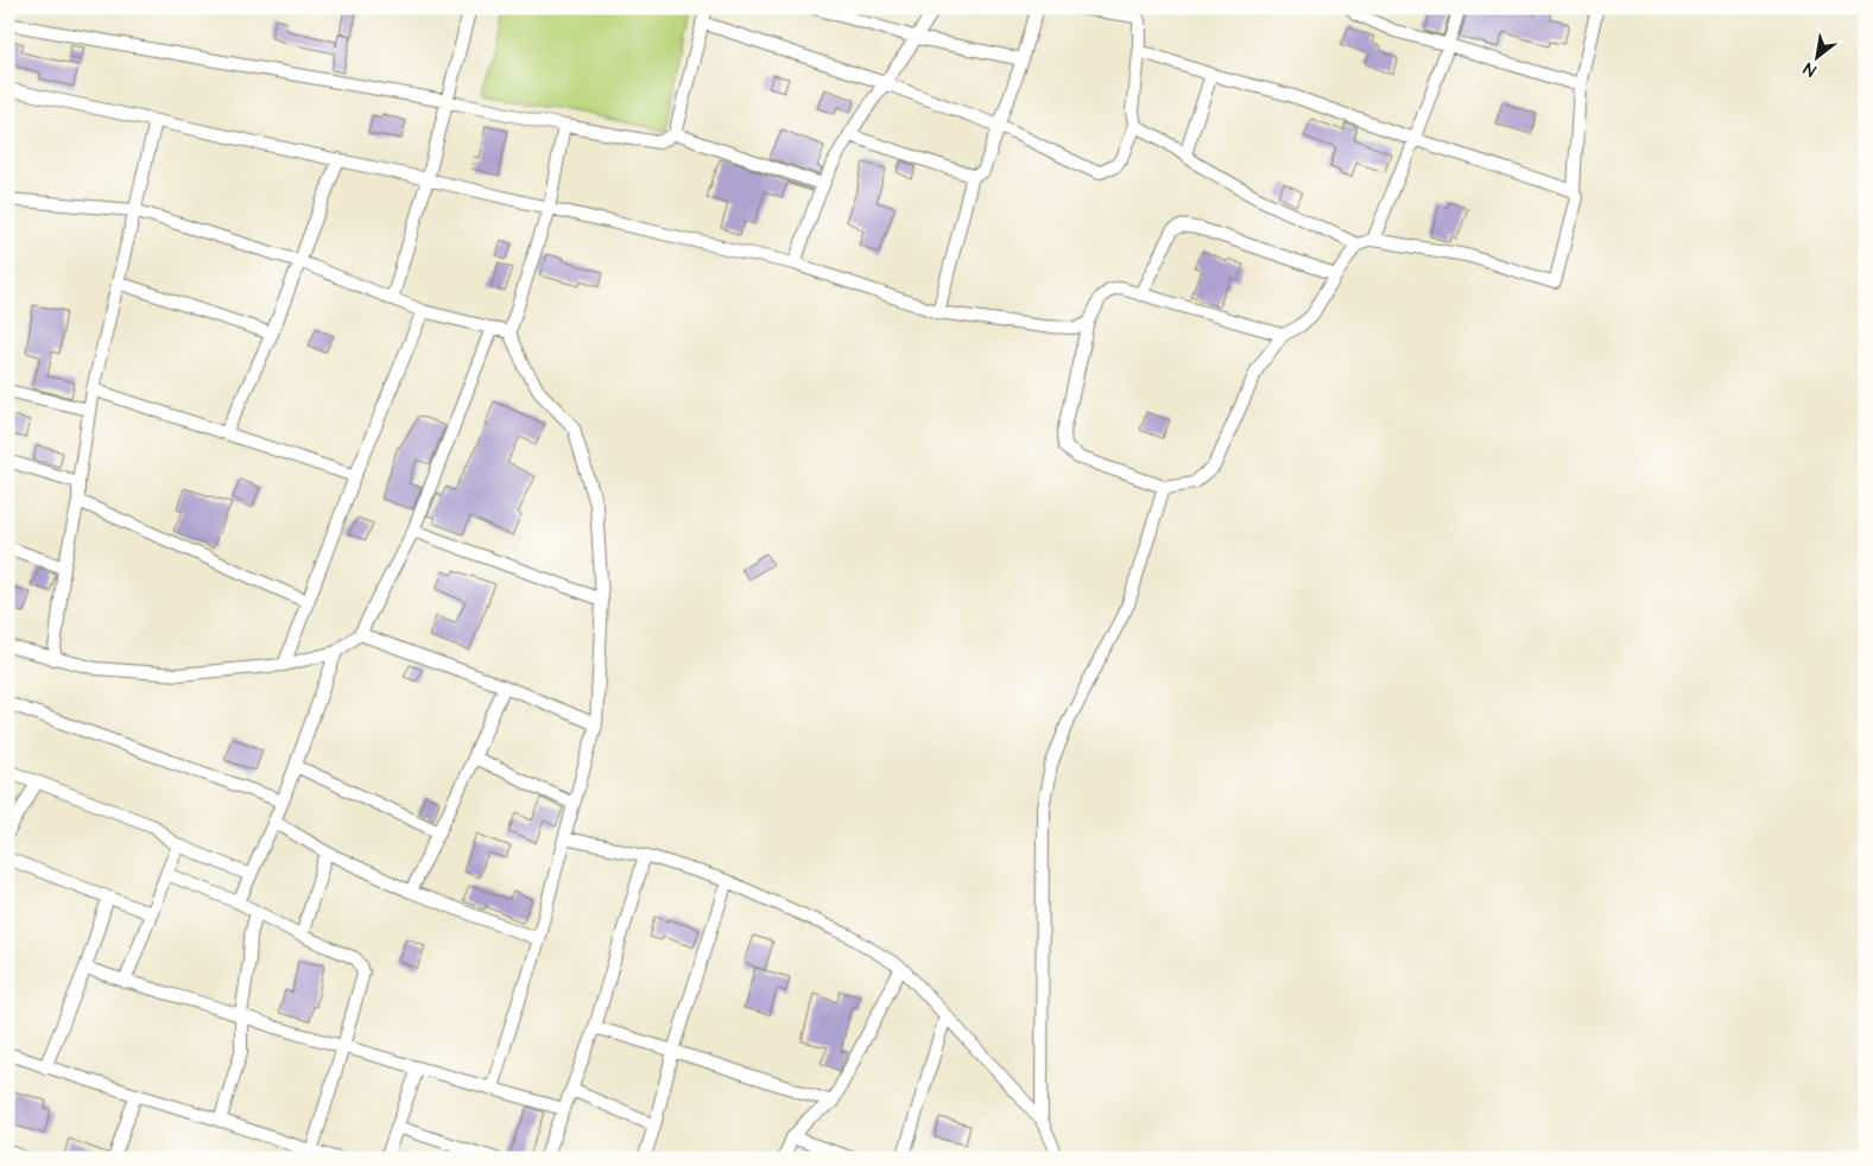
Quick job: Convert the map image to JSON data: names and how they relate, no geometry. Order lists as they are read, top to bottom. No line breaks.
{"north":"bottom left"}
